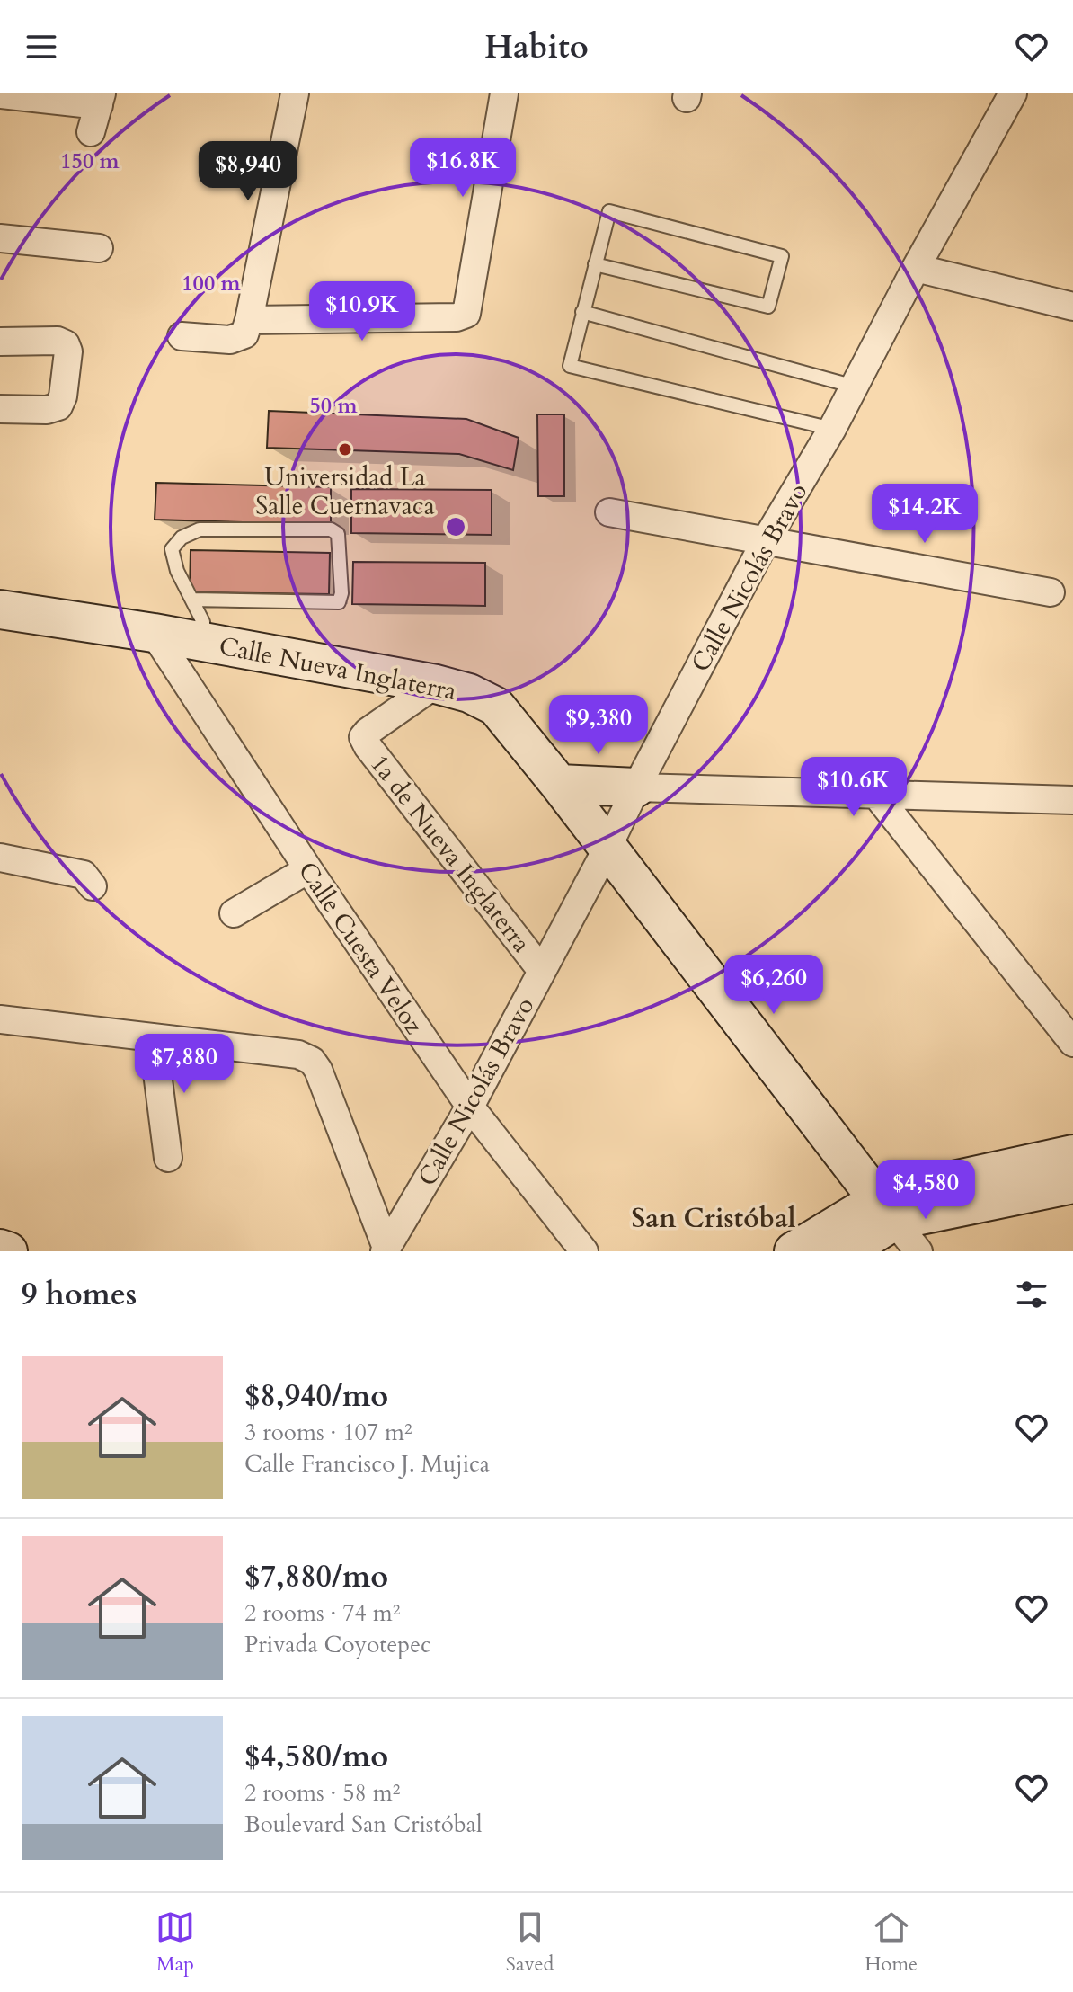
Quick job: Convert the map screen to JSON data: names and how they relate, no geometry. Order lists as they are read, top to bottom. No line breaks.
{"streets":{"street":["Calle Nicolás Bravo","Calle Nueva Inglaterra","1a de Nueva Inglaterra","Calle Cuesta Veloz"]},"crossings":[["Calle Nicolás Bravo","Calle Nueva Inglaterra"],["Calle Nicolás Bravo","1a de Nueva Inglaterra"],["Calle Nicolás Bravo","Calle Cuesta Veloz"],["Calle Nueva Inglaterra","1a de Nueva Inglaterra"],["Calle Nueva Inglaterra","Calle Cuesta Veloz"]],"districts":["San Cristóbal"],"places":["Universidad La Salle Cuernavaca"],"page":{"header":"Habito","price":["$16.8K","$8,940","$10.9K","$14.2K","$9,380","$10.6K","$6,260","$7,880","$4,580"],"heading":"9 homes","list":[{"name":"$8,940/mo","note":"3 rooms · 107 m² · Calle Francisco J. Mujica"},{"name":"$7,880/mo","note":"2 rooms · 74 m² · Privada Coyotepec"},{"name":"$4,580/mo","note":"2 rooms · 58 m² · Boulevard San Cristóbal"}],"tabs":["Map","Saved","Home"]},"rings":["150 m","100 m","50 m"]}
